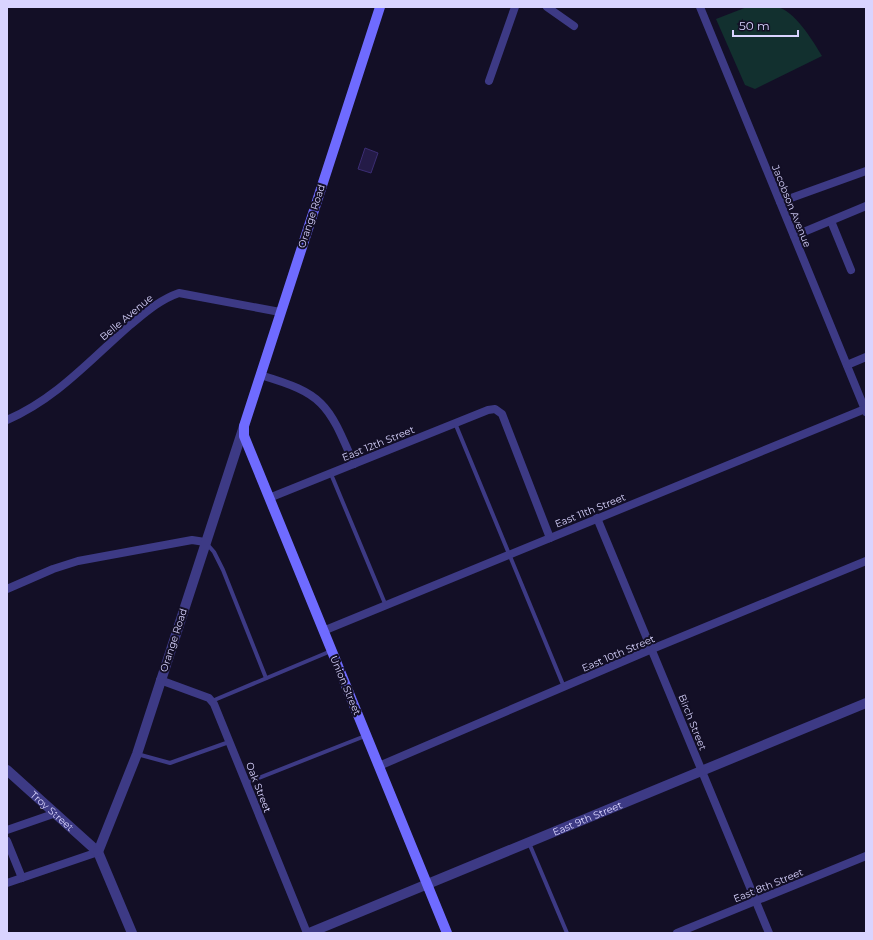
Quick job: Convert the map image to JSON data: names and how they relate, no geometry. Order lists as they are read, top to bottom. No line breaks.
{"streets":{"main road":["Orange Road","Union Street"],"street":["Jacobson Avenue","Belle Avenue","East 12th Street","East 11th Street","East 10th Street","Birch Street","Oak Street","Troy Street","East 9th Street","East 8th Street"]},"crossings":[["Jacobson Avenue","East 11th Street"],["Orange Road","Belle Avenue"],["Orange Road","Union Street"],["Orange Road","Troy Street"],["East 12th Street","East 11th Street"],["East 12th Street","Union Street"],["East 11th Street","Union Street"],["East 11th Street","Birch Street"],["East 10th Street","Union Street"],["East 10th Street","Birch Street"],["Union Street","East 9th Street"],["Birch Street","East 9th Street"],["Birch Street","East 8th Street"],["Oak Street","East 9th Street"]],"scale_bar":"50 m"}
